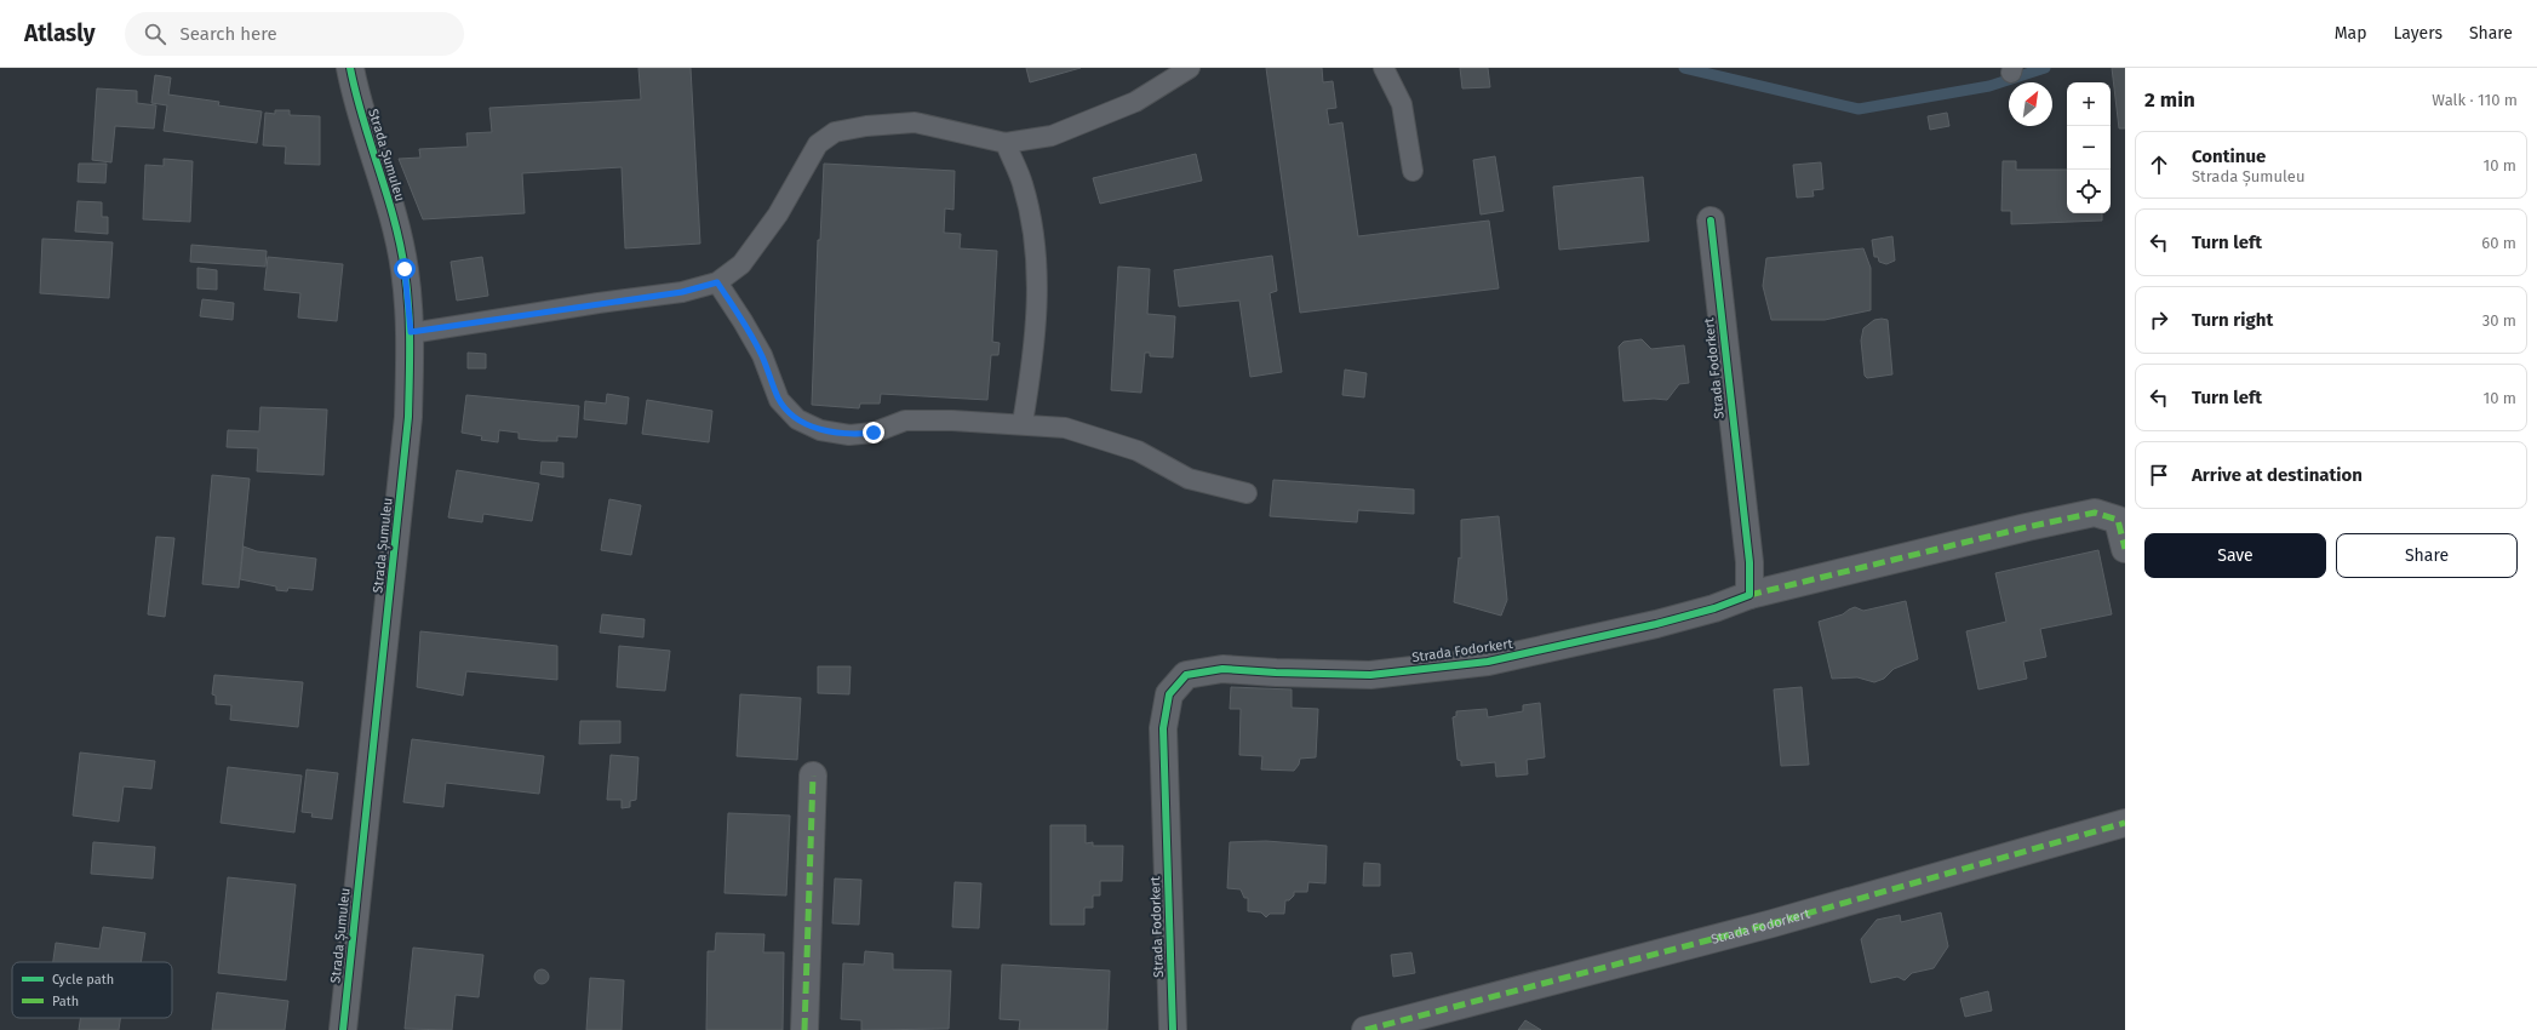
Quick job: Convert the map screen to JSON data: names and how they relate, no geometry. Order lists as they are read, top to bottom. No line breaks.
{"streets":{"street":["Strada Șumuleu","Strada Fodorkert"]},"legend":["Cycle path","Path"],"north":"top right","page":{"header":"Atlasly","search":"Search here","nav":["Map","Layers","Share"],"heading":["2 min","Walk · 110 m"],"map_buttons":["+","−"],"list":[["Continue","Strada Șumuleu","10 m"],["Turn left","60 m"],["Turn right","30 m"],["Turn left","10 m"],"Arrive at destination"],"buttons":["Save","Share"]}}
